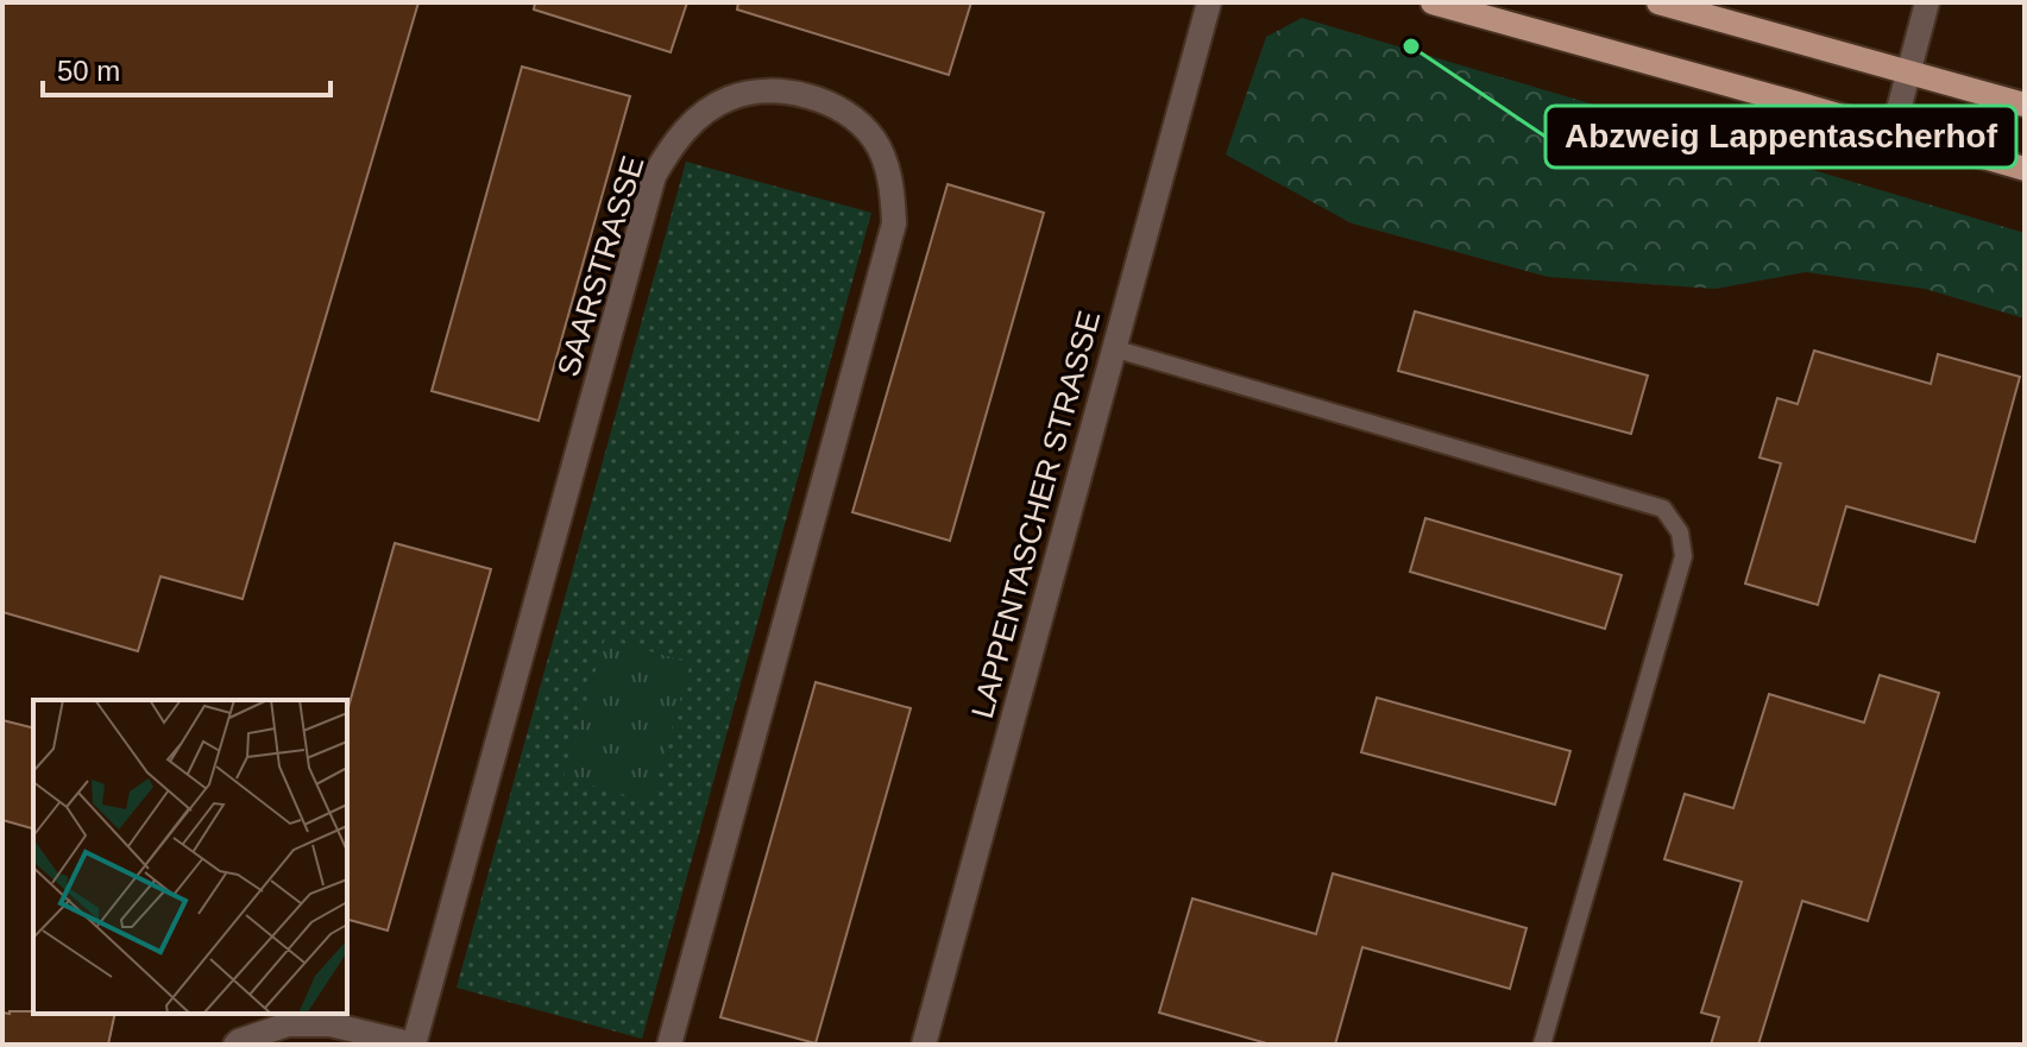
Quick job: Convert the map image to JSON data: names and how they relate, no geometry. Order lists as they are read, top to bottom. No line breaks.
{"streets":{"street":["SAARSTRASSE","LAPPENTASCHER STRASSE"]},"places":["Abzweig Lappentascherhof"],"scale_bar":"50 m"}
